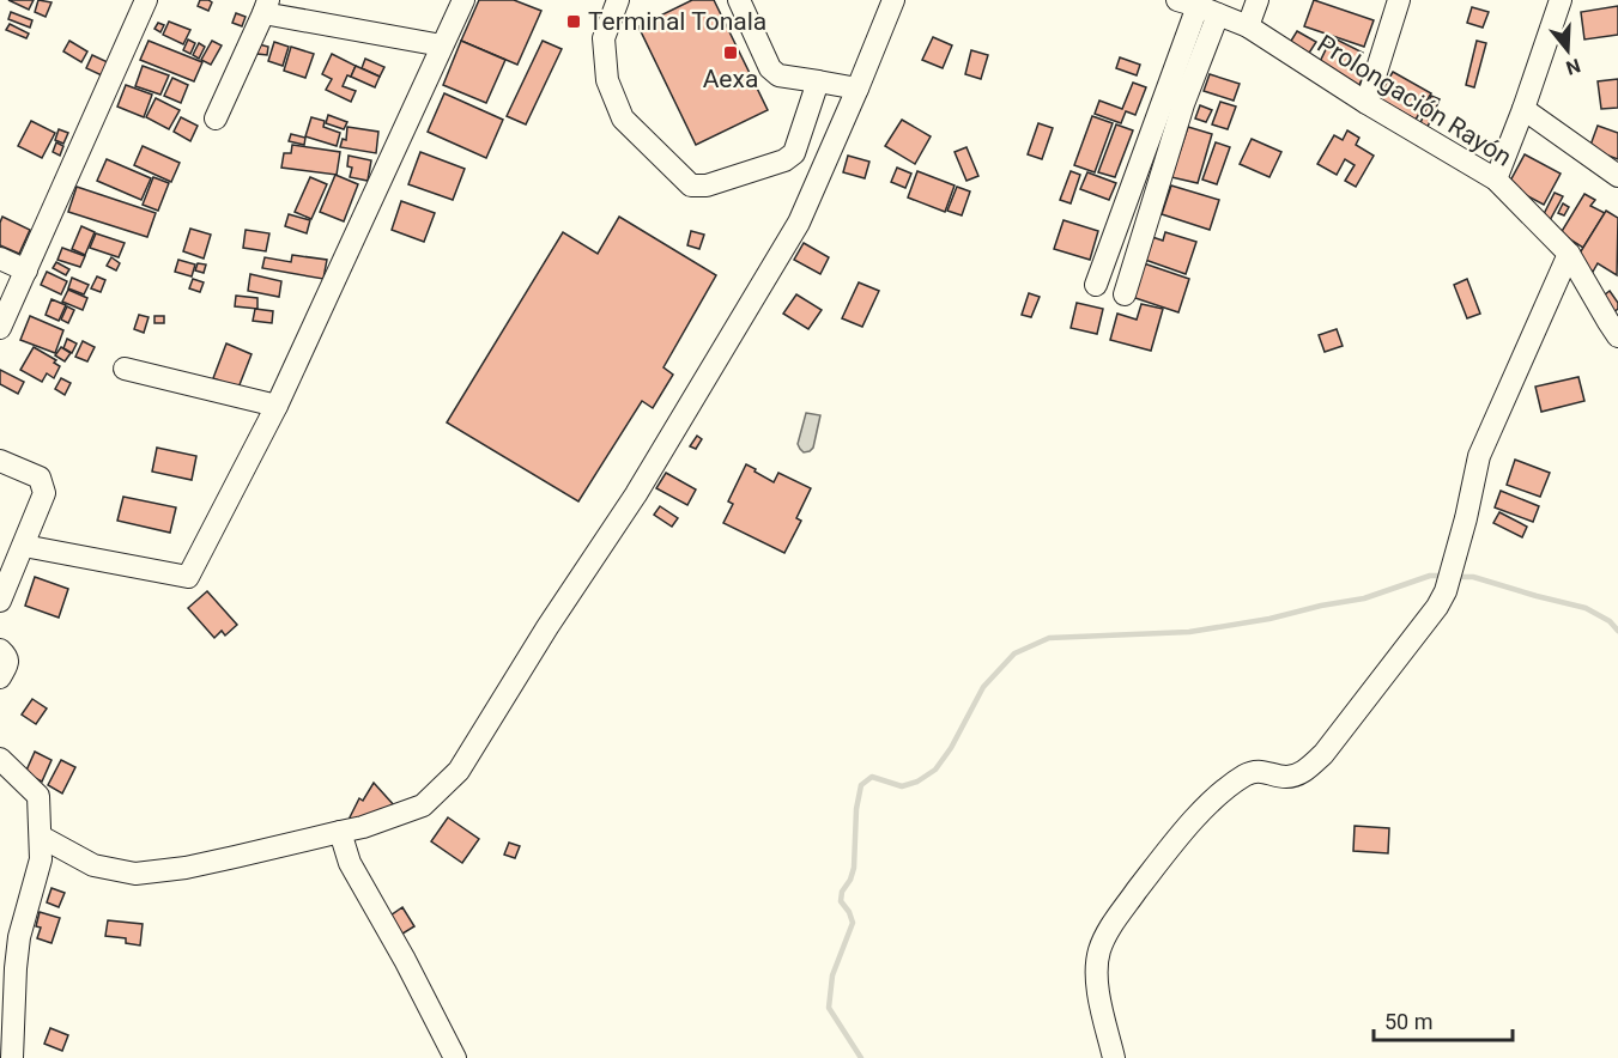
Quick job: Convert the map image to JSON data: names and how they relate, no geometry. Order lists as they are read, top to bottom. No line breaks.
{"streets":{"street":["Prolongación Rayón"]},"places":{"transit":["Terminal Tonala","Aexa"]},"scale_bar":"50 m","north":"bottom"}
